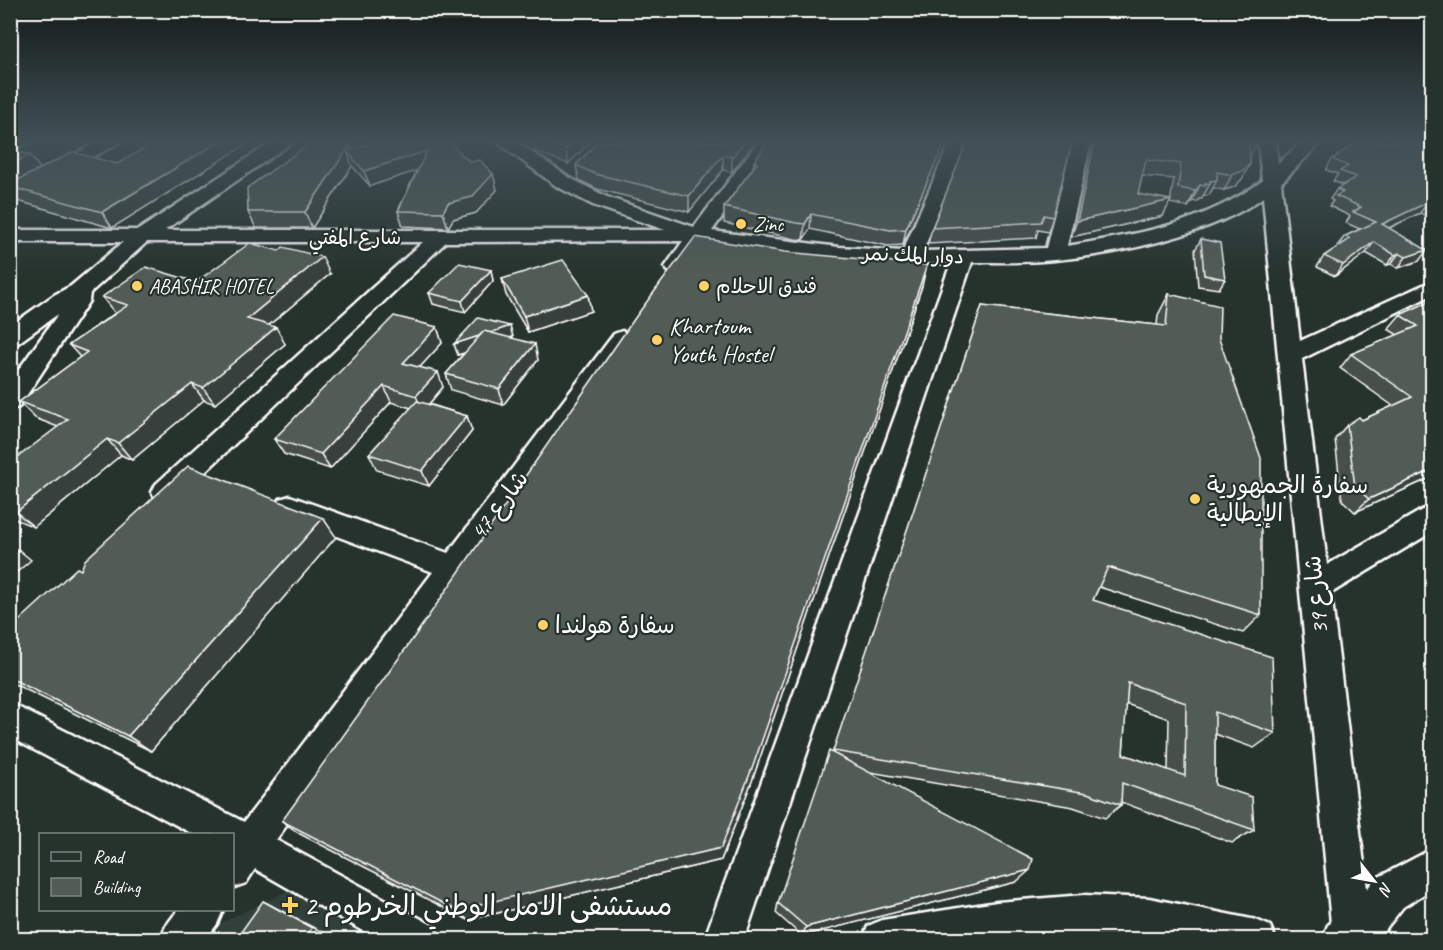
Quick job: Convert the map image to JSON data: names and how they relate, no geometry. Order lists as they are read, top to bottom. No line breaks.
{"streets":{"street":["شارع المفتي","دوار المك نمر","شارع 47","شارع 39"]},"crossings":[["شارع المفتي","دوار المك نمر"]],"places":{"other":["Zinc","ABASHIR HOTEL","فندق الاحلام","Khartoum Youth Hostel","سفارة الجمهورية الإيطالية","سفارة هولندا"],"health":["مستشفى الامل الوطني الخرطوم 2"]},"legend":["Road","Building"],"north":"bottom right"}
